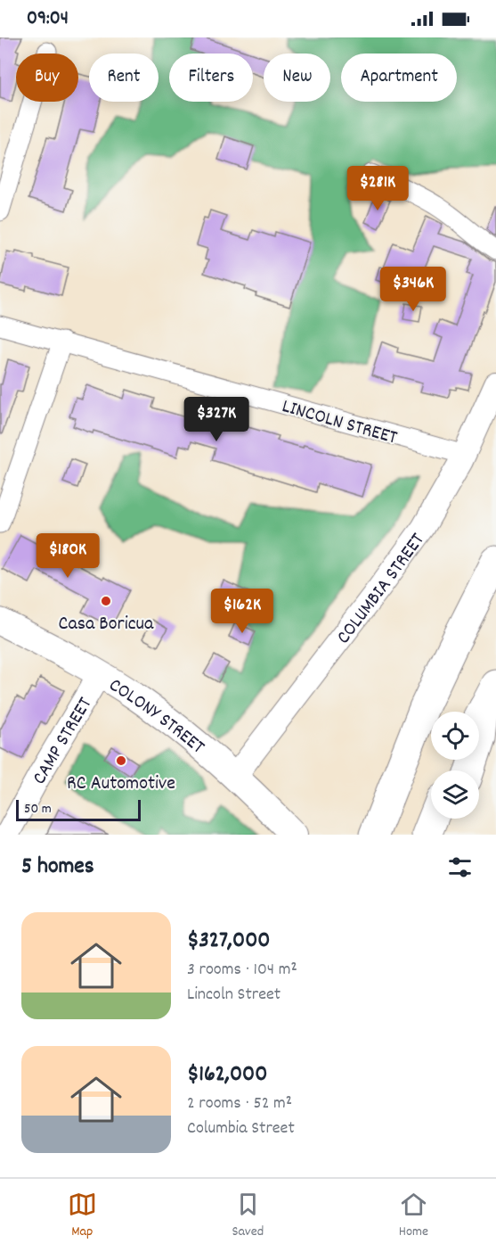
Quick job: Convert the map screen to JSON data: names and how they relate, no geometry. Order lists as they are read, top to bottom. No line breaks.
{"streets":{"main road":["COLONY STREET"],"street":["LINCOLN STREET","COLUMBIA STREET","CAMP STREET"]},"crossings":[["LINCOLN STREET","COLUMBIA STREET"],["COLUMBIA STREET","COLONY STREET"],["COLONY STREET","CAMP STREET"]],"places":["Casa Boricua","RC Automotive"],"scale_bar":"50 m","page":{"status":"09:04","chip":["Buy","Rent","Filters","New","Apartment"],"price":["$281K","$346K","$327K","$180K","$162K"],"scale":"50 m","heading":"5 homes","list":[{"name":"$327,000","note":"3 rooms · 104 m² · Lincoln Street"},{"name":"$162,000","note":"2 rooms · 52 m² · Columbia Street"}],"tabs":["Map","Saved","Home"]}}
